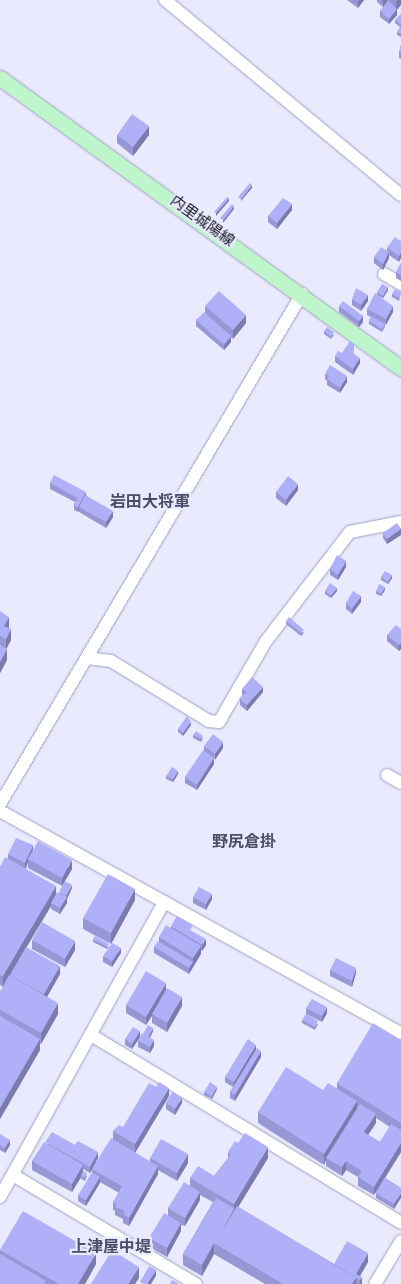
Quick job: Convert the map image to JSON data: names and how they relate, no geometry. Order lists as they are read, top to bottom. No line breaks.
{"streets":{"main road":["内里城陽線"]},"districts":["岩田大将軍","野尻倉掛","上津屋中堤"]}
